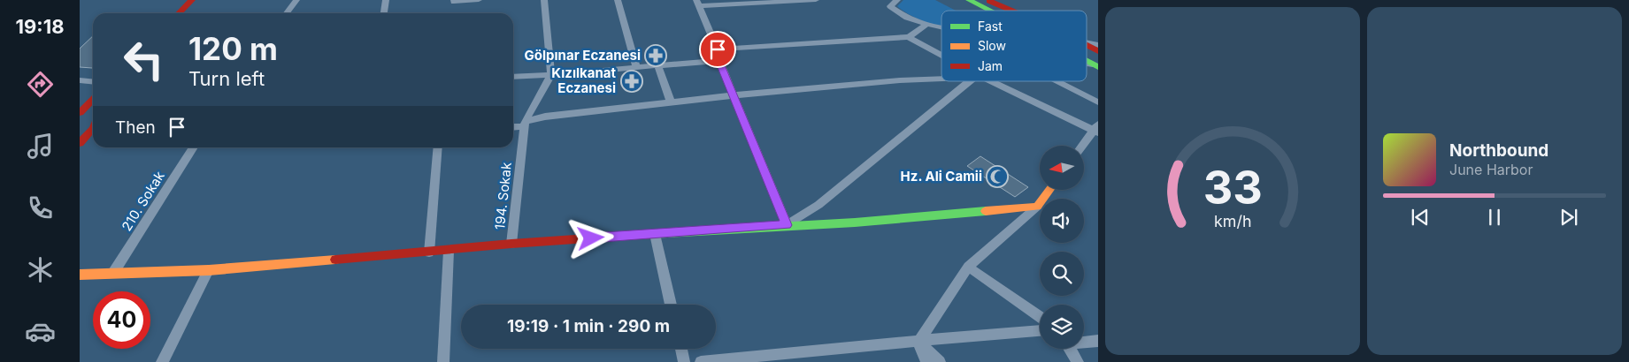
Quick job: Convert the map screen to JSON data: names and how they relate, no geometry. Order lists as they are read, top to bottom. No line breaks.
{"streets":{"street":["194. Sokak","210. Sokak"]},"places":{"pharmacy":["Gölpınar Eczanesi","Kızılkanat Eczanesi"],"mosque":["Hz. Ali Camii"]},"legend":["Fast","Slow","Jam"],"north":"left","page":{"tabs":"19:18","turn":["120 m","Turn left"],"then":"Then","song":["Northbound","June Harbor"],"limit":"40","trip":"19:19 · 1 min · 290 m","gauge":["33","km/h"]}}
